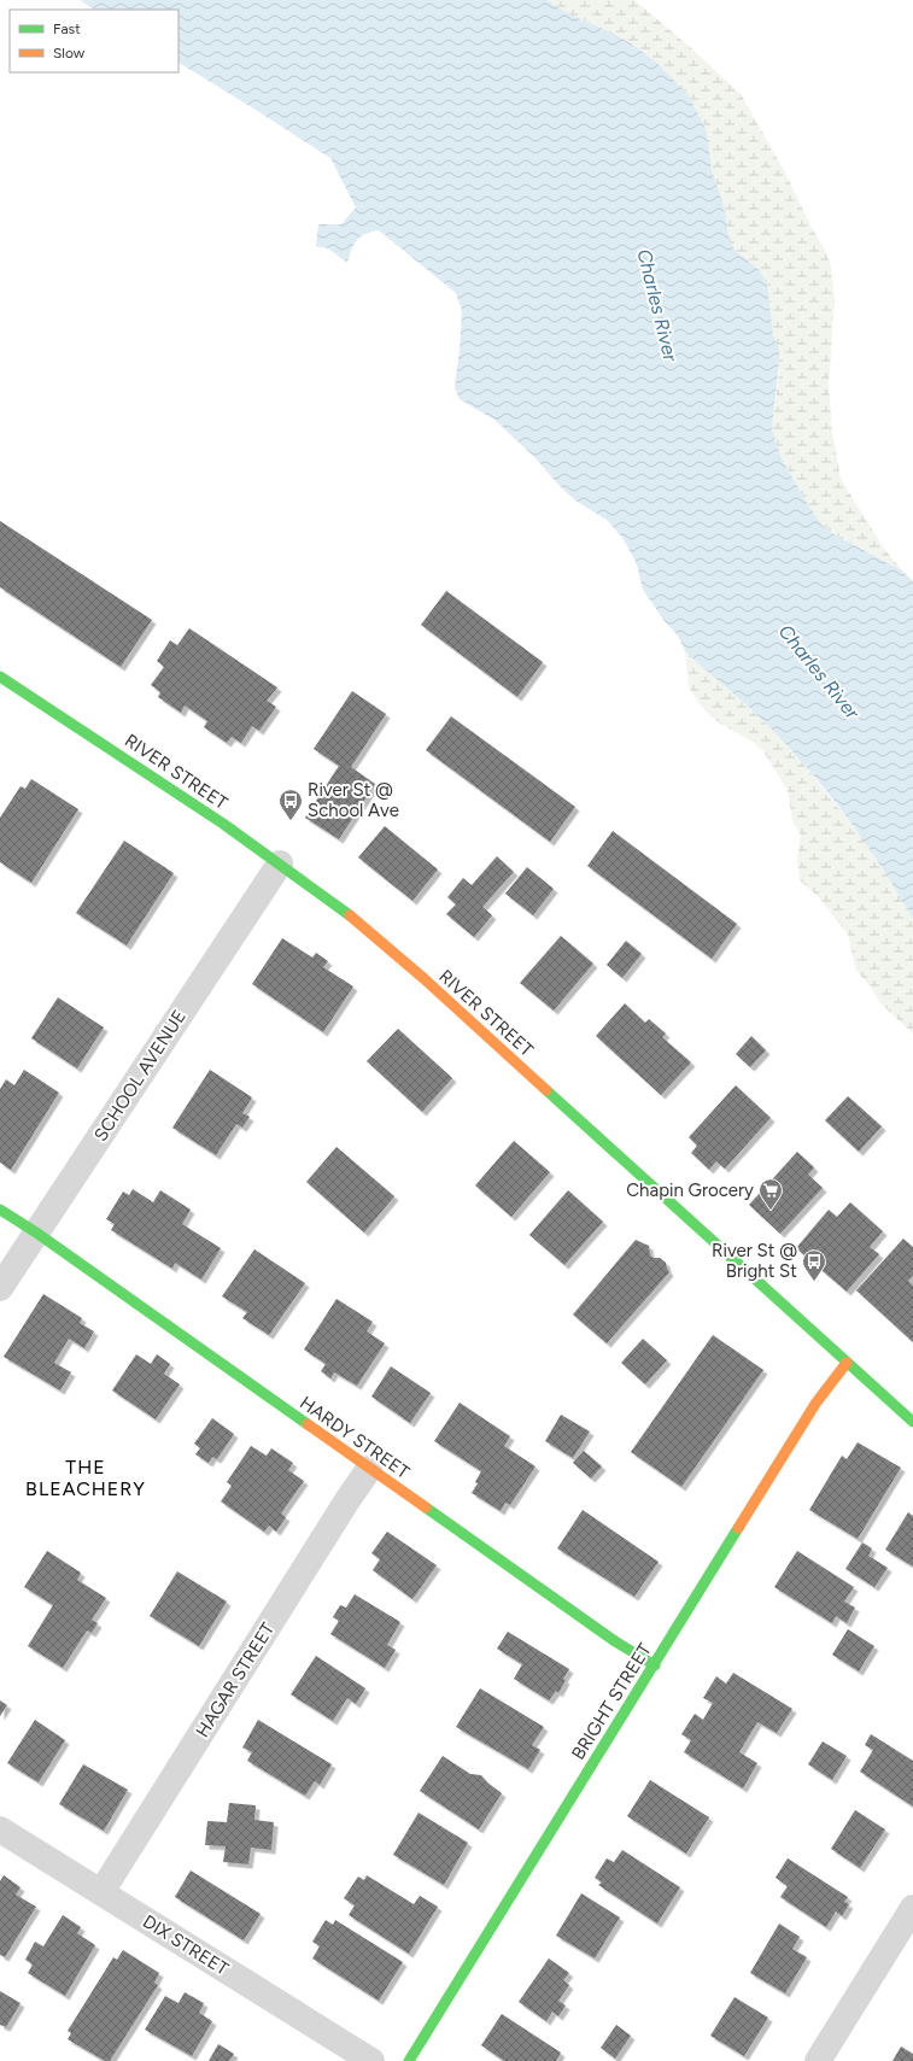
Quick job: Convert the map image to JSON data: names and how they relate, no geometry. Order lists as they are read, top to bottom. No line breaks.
{"streets":{"street":["RIVER STREET","SCHOOL AVENUE","HARDY STREET","HAGAR STREET","BRIGHT STREET","DIX STREET"]},"crossings":[["RIVER STREET","SCHOOL AVENUE"],["RIVER STREET","BRIGHT STREET"],["SCHOOL AVENUE","HARDY STREET"],["HARDY STREET","HAGAR STREET"],["HARDY STREET","BRIGHT STREET"],["HAGAR STREET","DIX STREET"]],"districts":["THE BLEACHERY"],"water":["Charles River"],"places":{"bus stop":["River St @ School Ave","River St @ Bright St"],"supermarket":["Chapin Grocery"]},"legend":["Fast","Slow"]}
